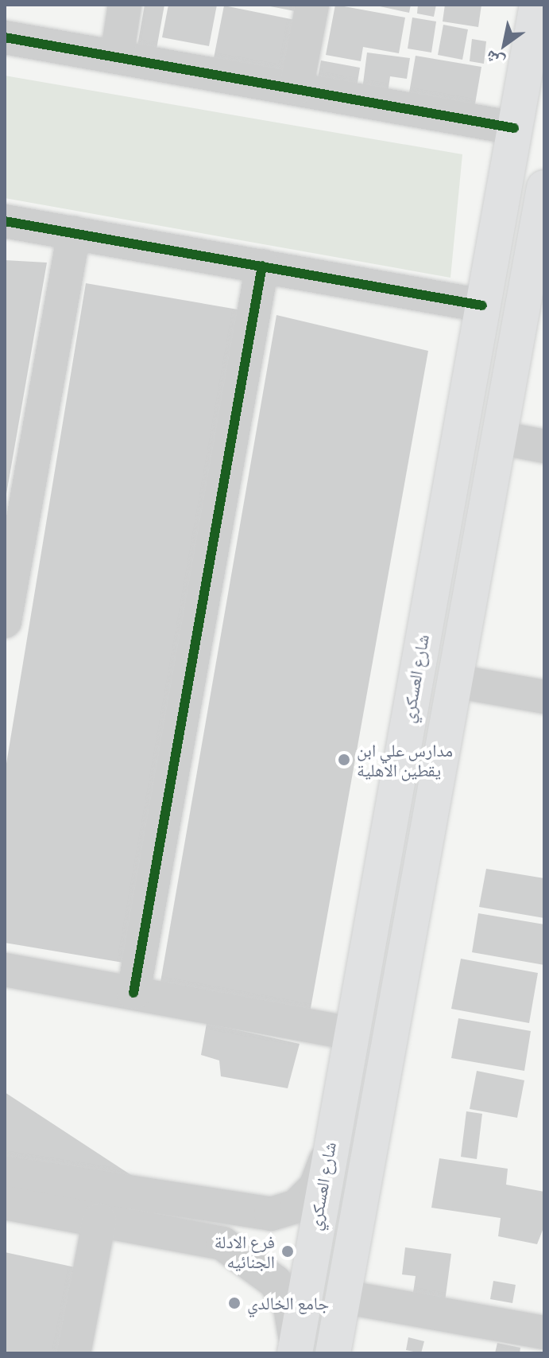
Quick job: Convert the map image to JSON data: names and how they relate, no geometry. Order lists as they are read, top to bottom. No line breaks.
{"streets":{"main road":["شارع العسكري"]},"places":["مدارس علي ابن يقطين الاهلية","فرع الادلة الجنائيه","جامع الخالدي"],"north":"bottom left"}
